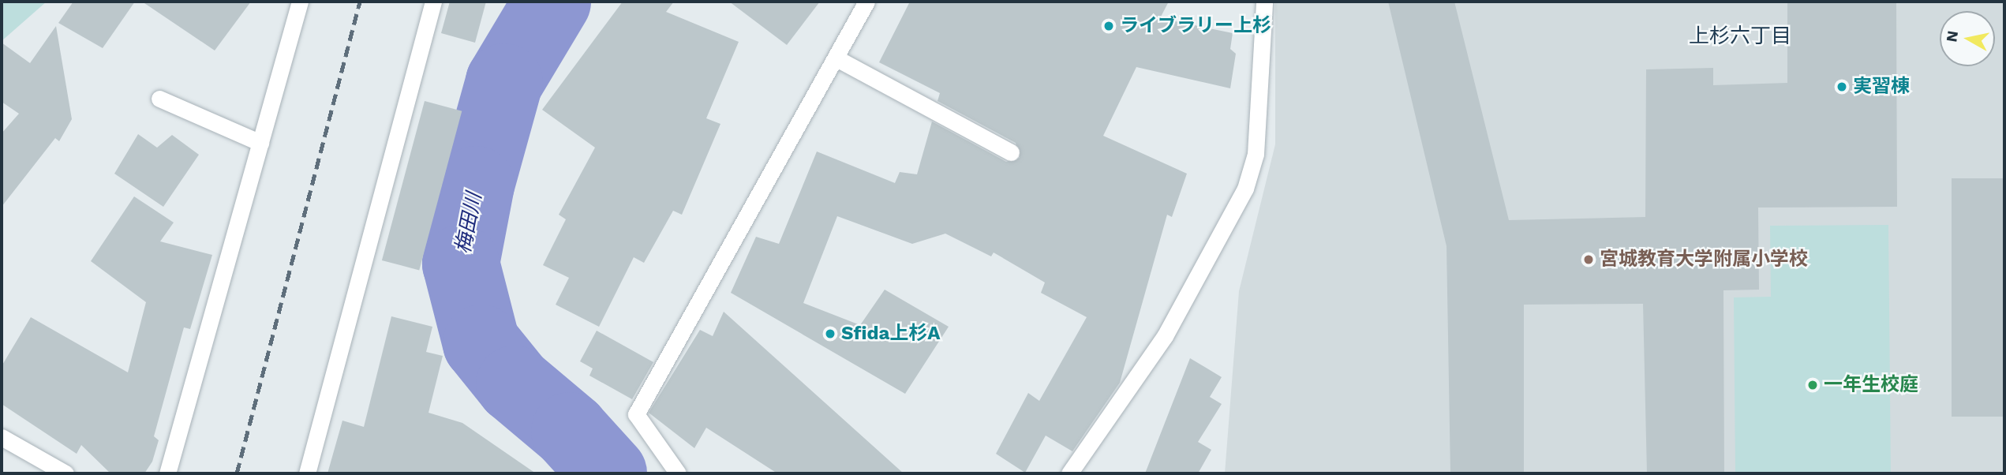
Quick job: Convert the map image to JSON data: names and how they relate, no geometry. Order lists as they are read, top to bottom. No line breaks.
{"districts":["上杉六丁目"],"water":["梅田川"],"places":["ライブラリー上杉","実習棟","宮城教育大学附属小学校","Sfida上杉A","一年生校庭"],"north":"left"}
